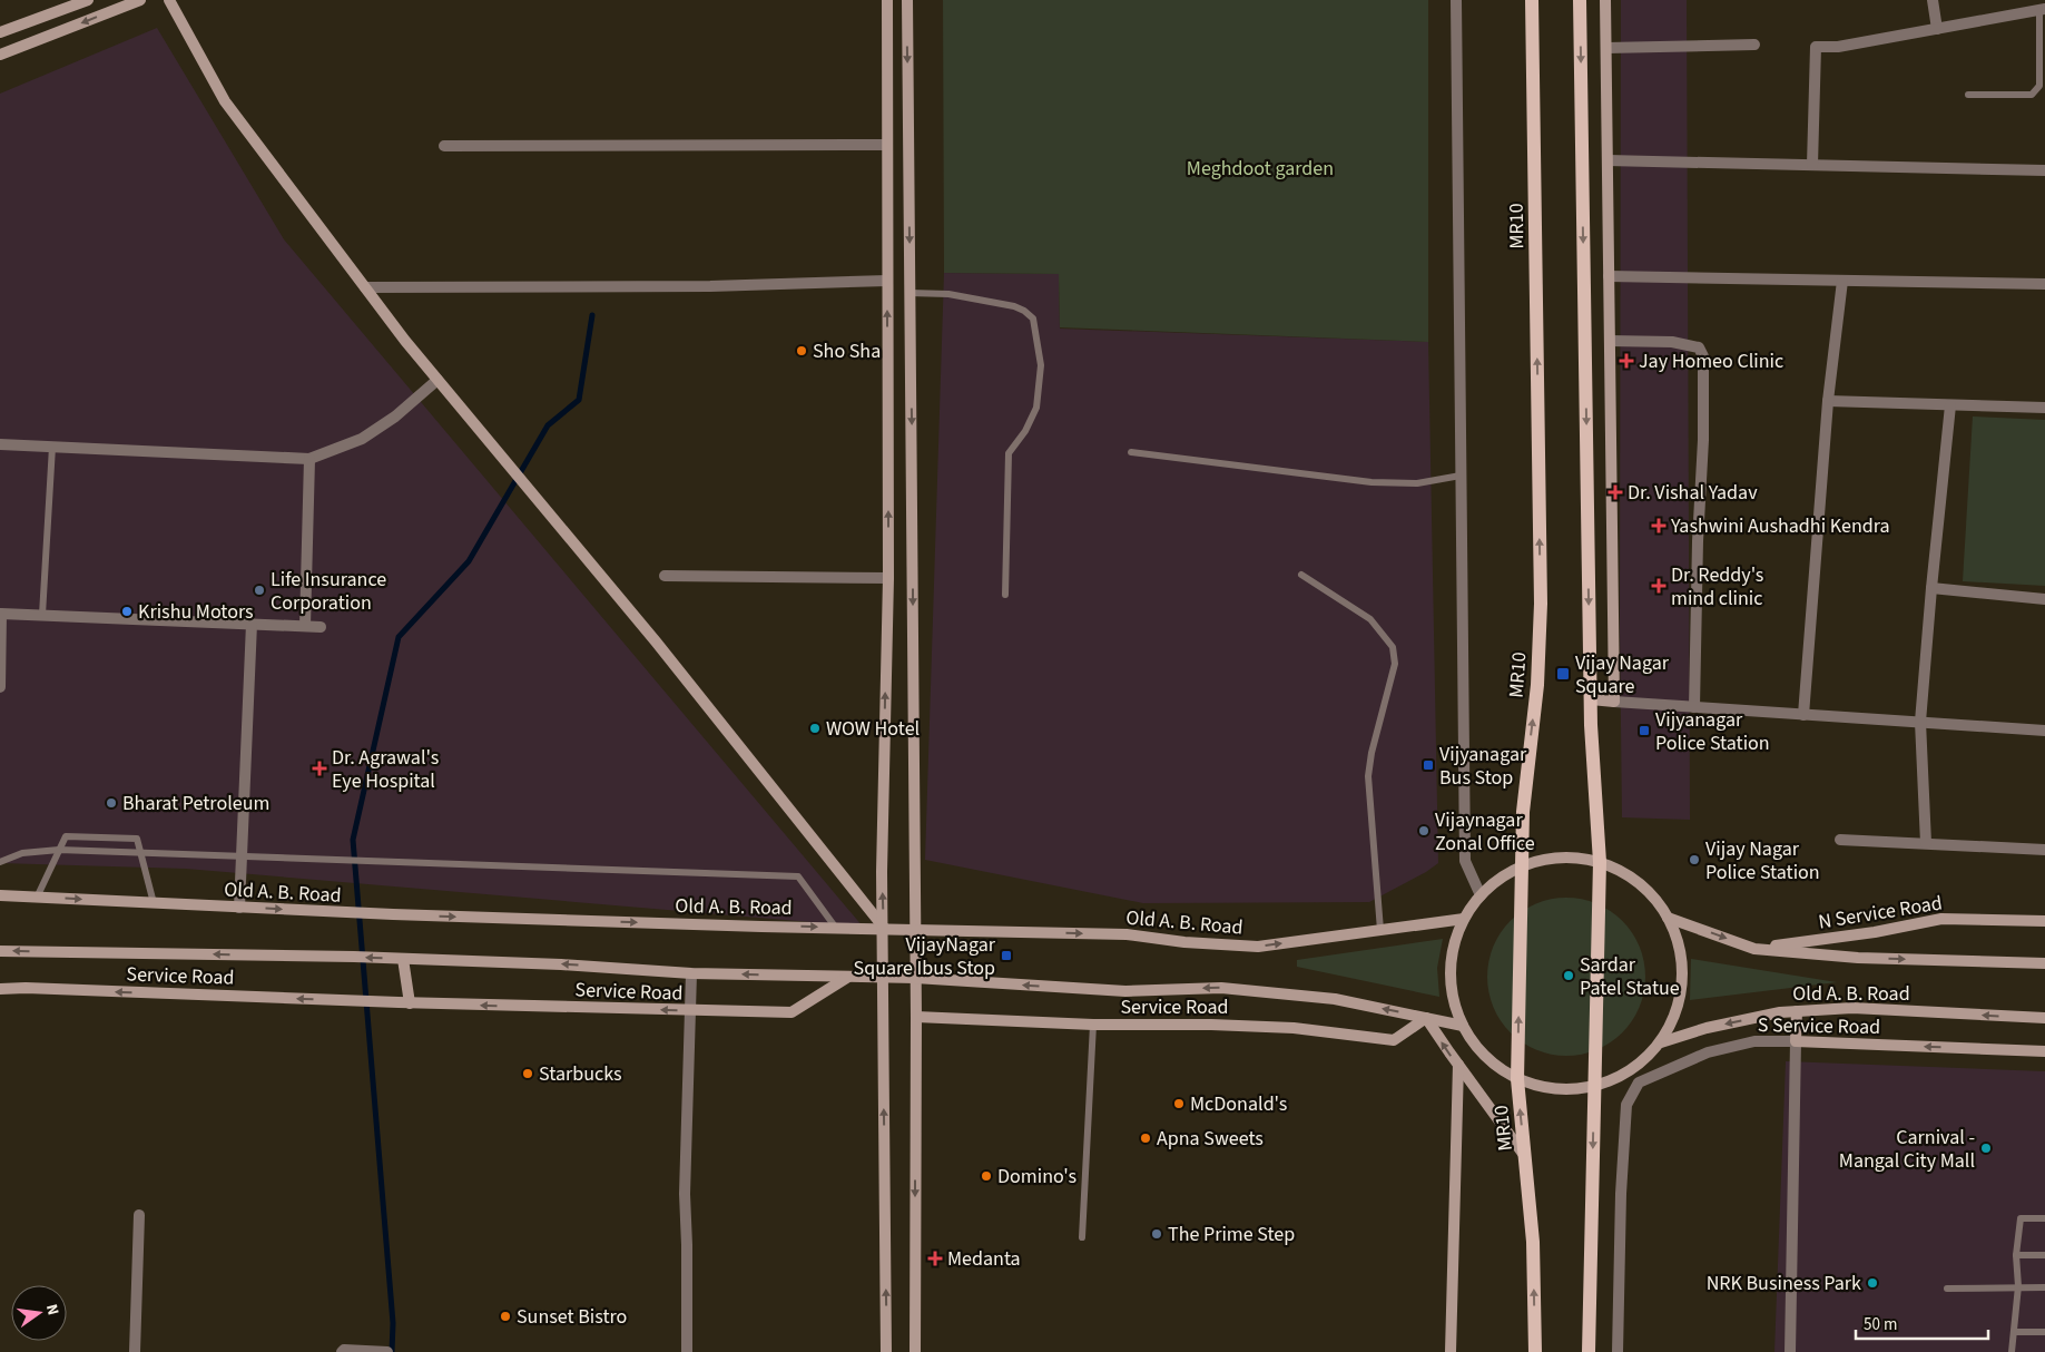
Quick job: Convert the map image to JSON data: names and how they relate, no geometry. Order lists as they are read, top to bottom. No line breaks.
{"streets":{"main road":["MR10"],"street":["Old A. B. Road","N Service Road","Service Road","S Service Road"]},"crossings":[["Old A. B. Road","N Service Road"]],"one_way":["S Service Road"],"parks":["Meghdoot garden"],"places":{"other":["Sho Sha","Life Insurance Corporation","Krishu Motors","WOW Hotel","Bharat Petroleum","Vijaynagar Zonal Office","Vijay Nagar Police Station","Sardar Patel Statue","Starbucks","McDonald's","Apna Sweets","Carnival - Mangal City Mall","Domino's","The Prime Step","NRK Business Park","Sunset Bistro"],"health":["Jay Homeo Clinic","Dr. Vishal Yadav","Yashwini Aushadhi Kendra","Dr. Reddy's mind clinic","Dr. Agrawal's Eye Hospital","Medanta"],"transit":["Vijay Nagar Square","Vijyanagar Police Station","Vijyanagar Bus Stop","VijayNagar Square Ibus Stop"]},"scale_bar":"50 m","north":"right"}
